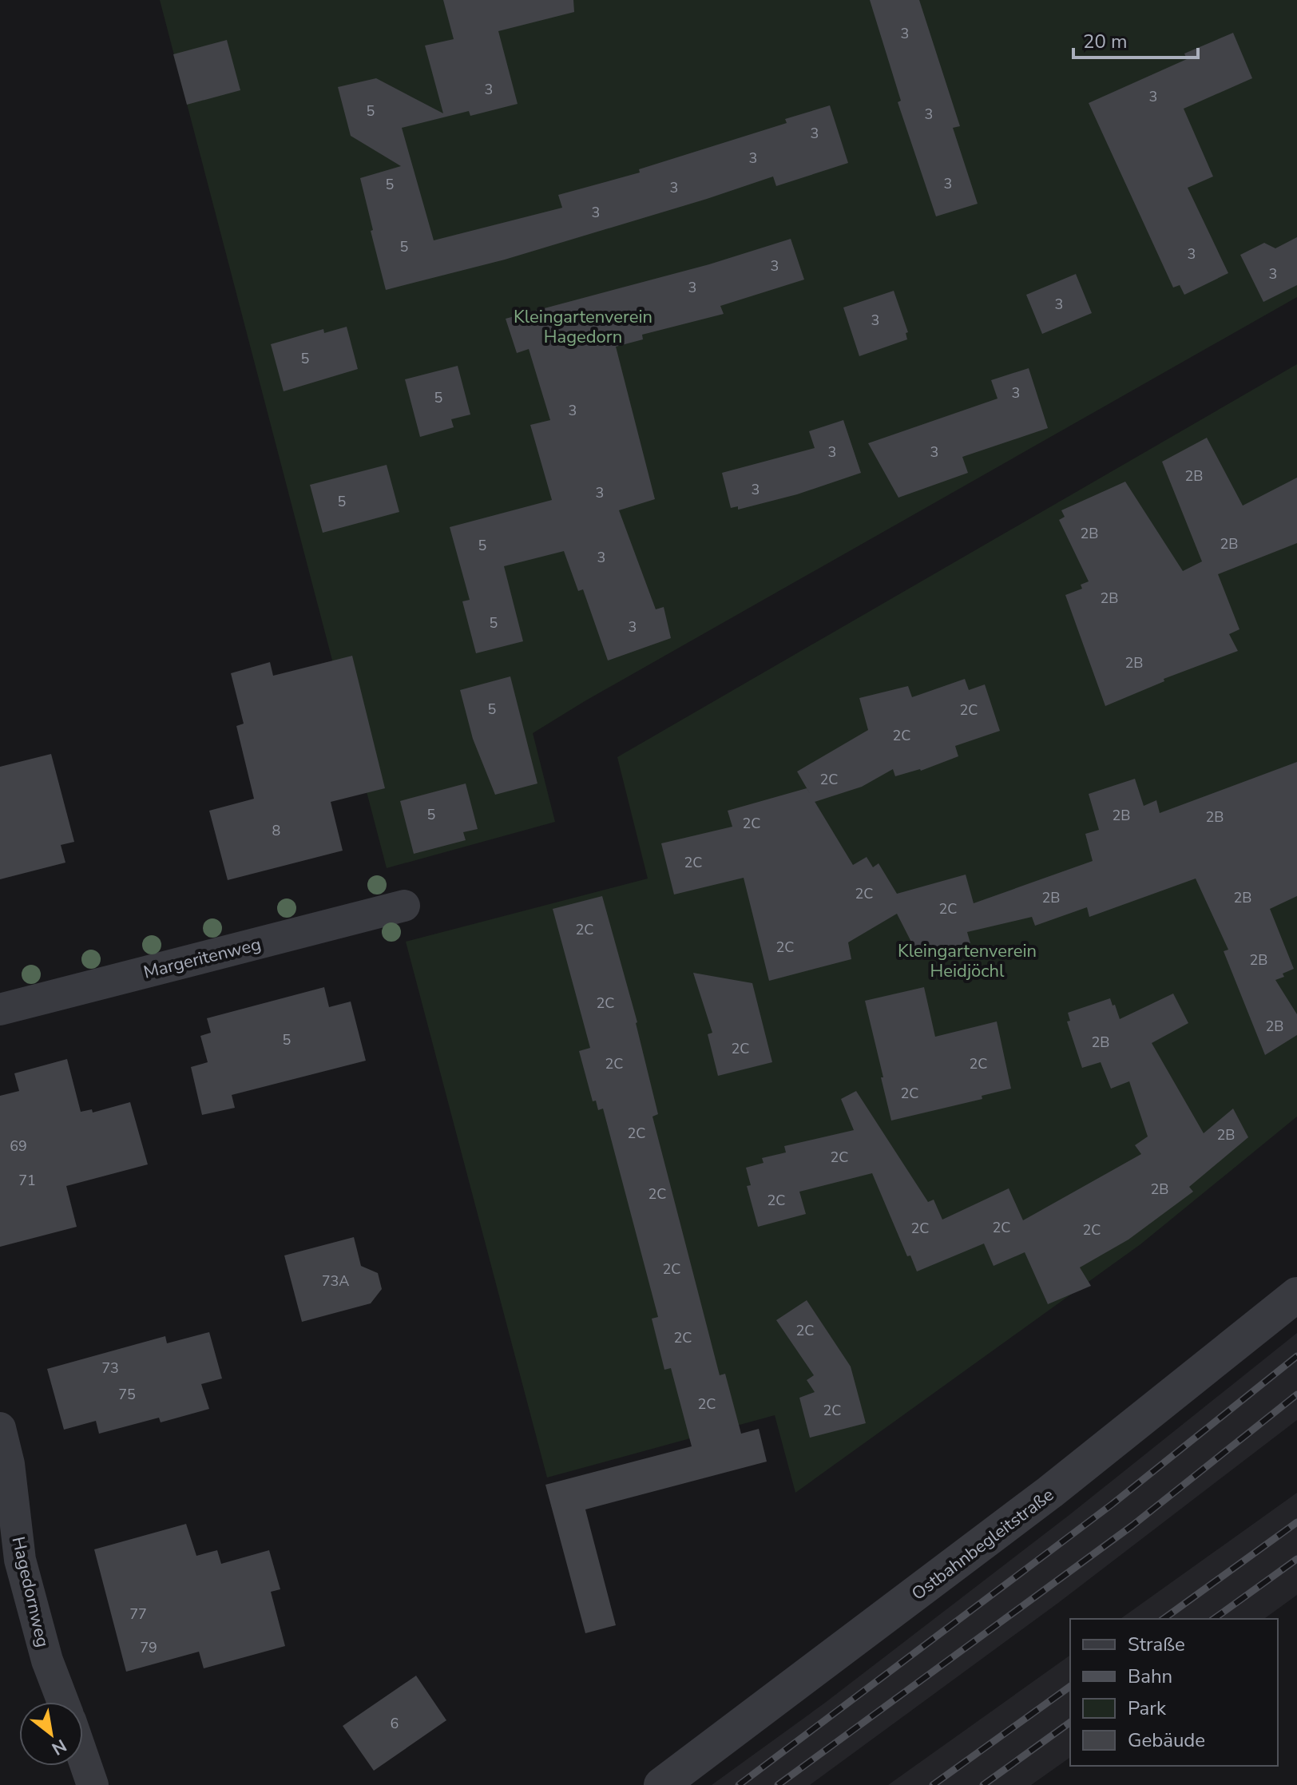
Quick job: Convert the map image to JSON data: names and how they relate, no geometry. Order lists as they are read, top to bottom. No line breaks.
{"streets":{"street":["Margeritenweg","Ostbahnbegleitstraße","Hagedornweg"]},"parks":["Kleingartenverein Hagedorn","Kleingartenverein Heidjöchl"],"house_numbers":["3","3","3","5","3","3","3","3","5","3","3","5","3","3","3","3","3","3","5","3","5","3","3","3","2B","3","3","5","2B","2B","5","3","2B","5","3","2B","5","2C","2C","2C","5","2B","2B","2C","8","2C","2C","2B","2B","2C","2C","2C","2B","2C","2B","5","2B","2C","2C","2C","2C","2C","2B","69","2C","71","2B","2C","2C","2C","2C","2C","2C","73A","2C","2C","73","75","2C","2C","77","79","6"],"legend":["Straße","Bahn","Park","Gebäude"],"scale_bar":"20 m","north":"bottom right"}
